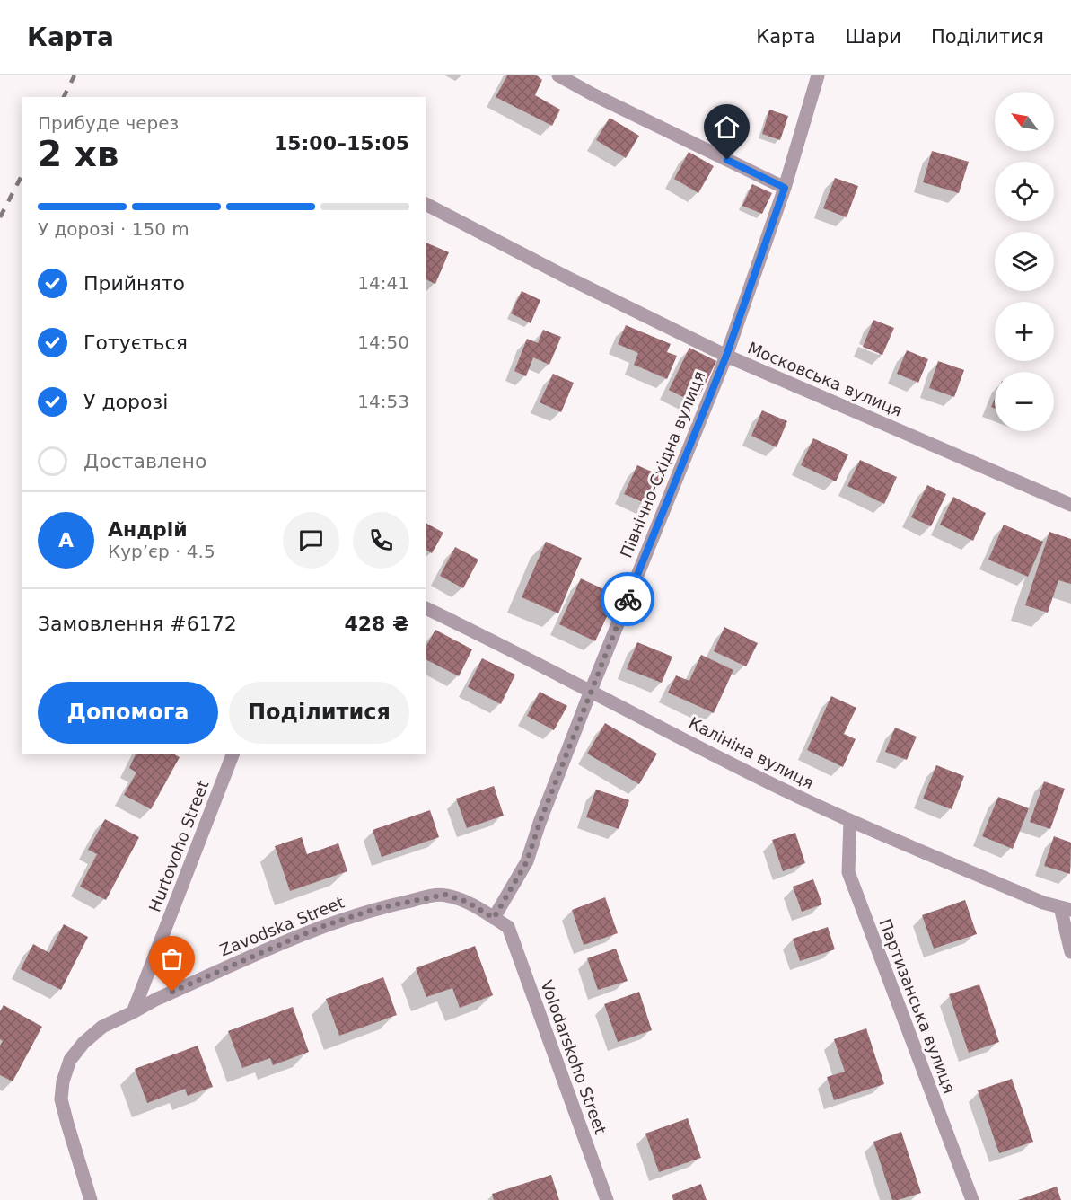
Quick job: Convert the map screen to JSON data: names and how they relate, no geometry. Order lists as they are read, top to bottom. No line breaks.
{"streets":{"street":["Московська вулиця","Північно-Східна вулиця","Калініна вулиця","Hurtovoho Street","Zavodska Street","Партизанська вулиця","Volodarskoho Street"]},"crossings":[["Московська вулиця","Північно-Східна вулиця"],["Північно-Східна вулиця","Калініна вулиця"],["Північно-Східна вулиця","Zavodska Street"],["Калініна вулиця","Партизанська вулиця"],["Hurtovoho Street","Zavodska Street"],["Zavodska Street","Volodarskoho Street"]],"north":"top left","page":{"header":"Карта","nav":["Карта","Шари","Поділитися"],"map_buttons":["+","−"],"heading":["2 хв","Прибуде через","15:00–15:05"],"panel":["Андрій","Кур’єр · 4.5","Замовлення #6172","428 ₴"],"bar":"У дорозі · 150 m","list":[["Прийнято","14:41"],["Готується","14:50"],["У дорозі","14:53"],"Доставлено"],"round":"А","buttons":["Допомога","Поділитися"]}}
